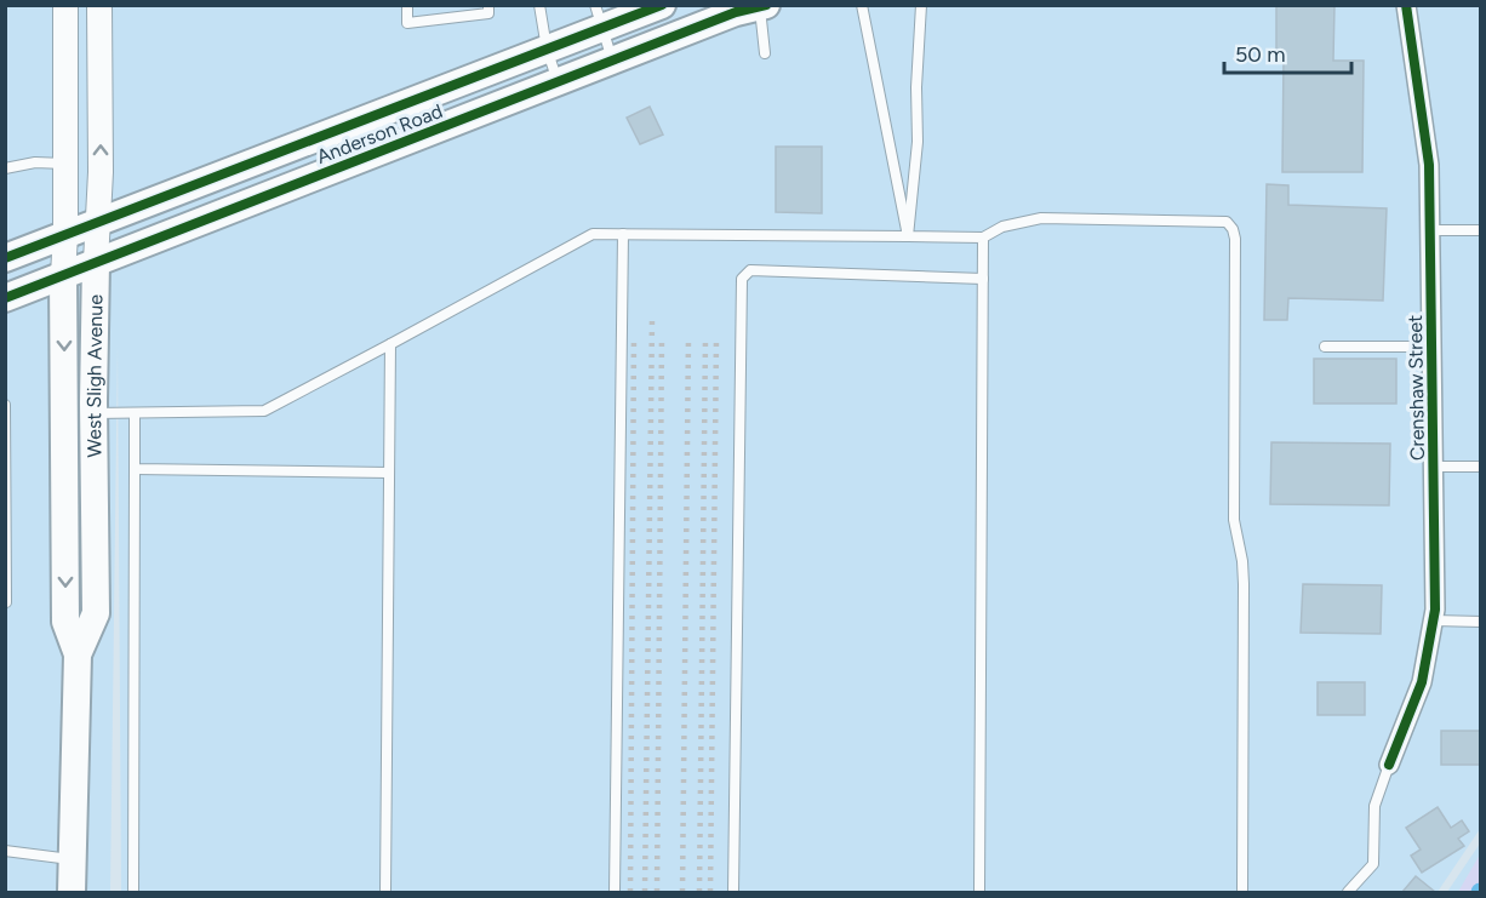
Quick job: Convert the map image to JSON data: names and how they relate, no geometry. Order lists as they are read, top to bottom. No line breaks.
{"streets":{"main road":["Anderson Road","West Sligh Avenue"],"street":["Crenshaw Street"]},"crossings":[["Anderson Road","West Sligh Avenue"]],"scale_bar":"50 m"}
